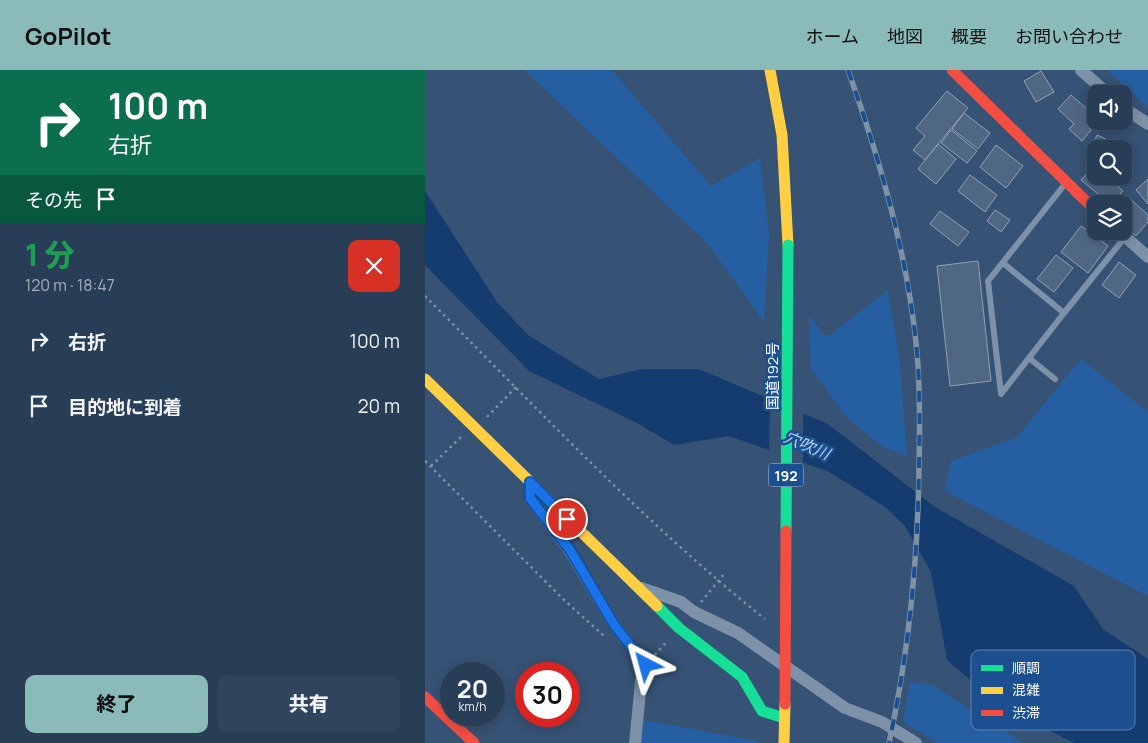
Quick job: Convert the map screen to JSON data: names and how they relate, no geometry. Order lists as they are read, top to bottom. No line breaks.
{"streets":{"main road":["国道192号","192"]},"water":["穴吹川"],"legend":["順調","混雑","渋滞"],"page":{"header":"GoPilot","nav":["ホーム","地図","概要","お問い合わせ"],"turn":["100 m","右折"],"then":"その先","heading":["1 分","120 m · 18:47"],"list":[{"name":"右折","value":"100 m"},{"name":"目的地に到着","value":"20 m"}],"speed":"20 km/h","limit":"30","buttons":["終了","共有"]}}
